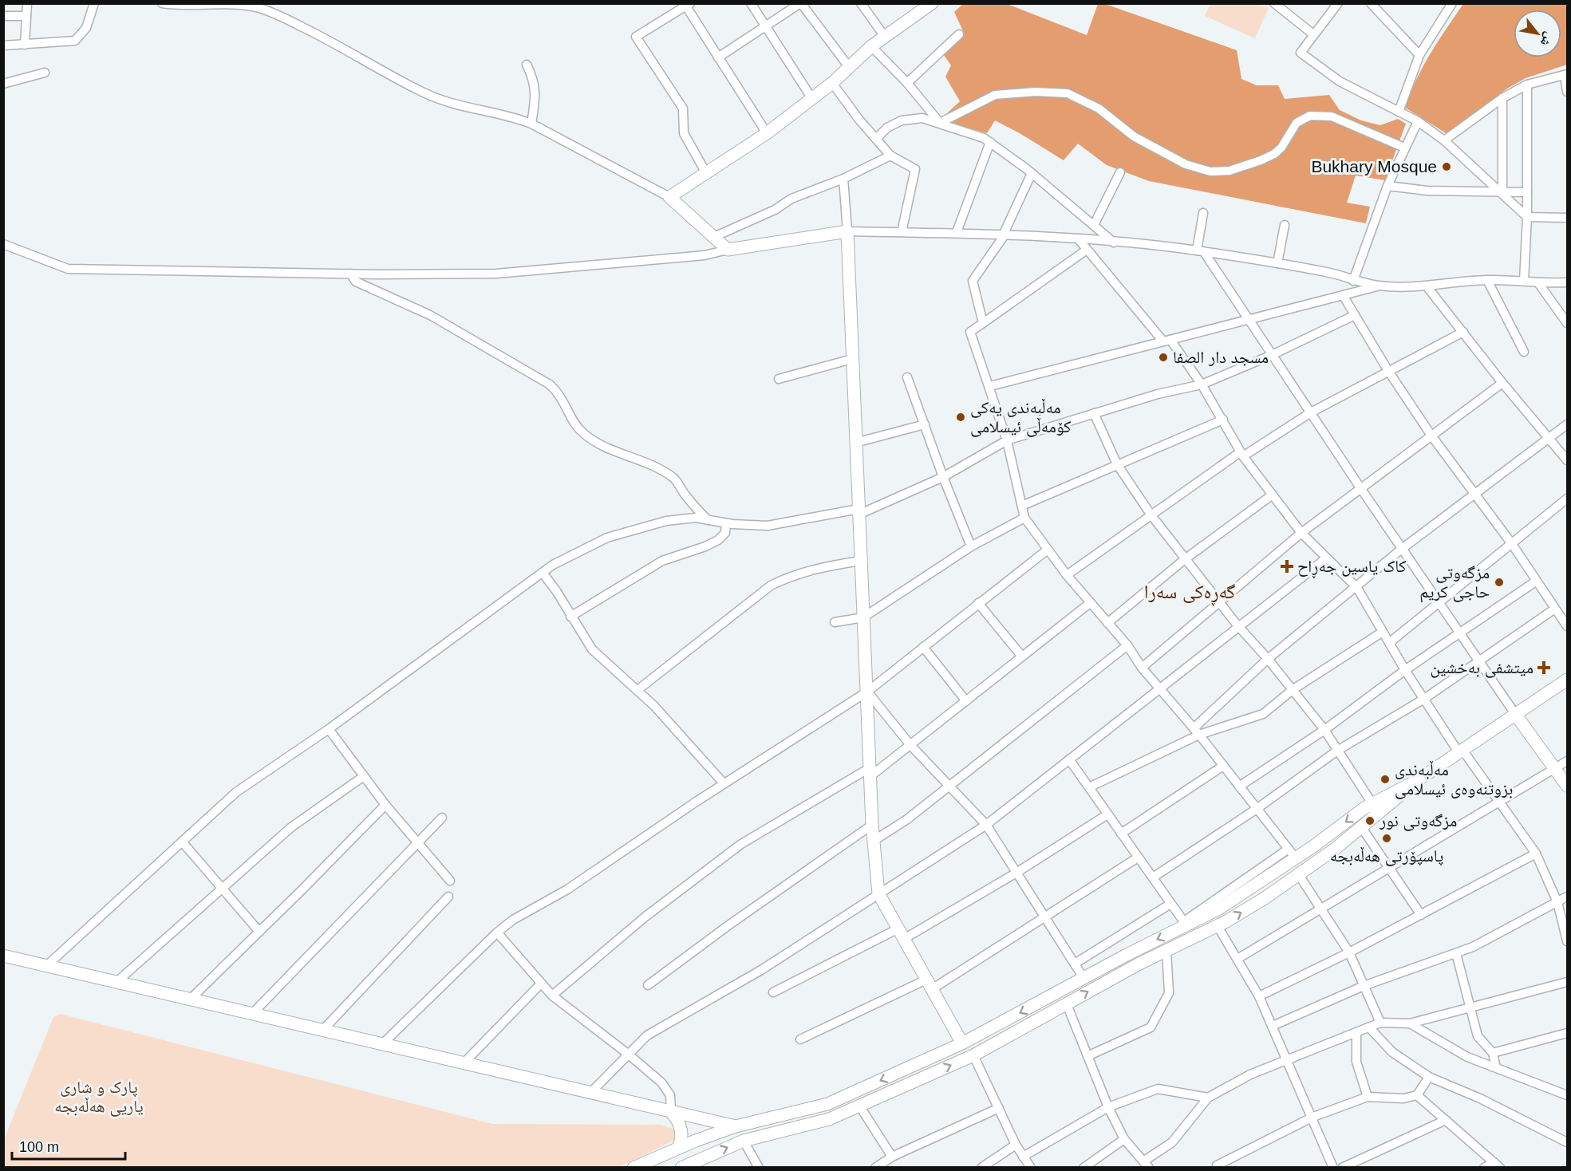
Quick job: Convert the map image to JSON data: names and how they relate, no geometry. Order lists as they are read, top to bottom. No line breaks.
{"districts":["گەڕەکی سەرا"],"parks":["پارک و شاری یاریی ھەڵەبجە"],"places":{"other":["Bukhary Mosque","مسجد دار الصفا","مەڵبەندی یەکی کۆمەڵی ئیسلامی","مزگە‌وتی حاجی كریم","مەڵبەندی بزوتنەوەی ئیسلامی","مزگەوتی نور","پاسپۆرتی هەڵەبجە"],"health":["کاک یاسین جەڕاح","میتشفی بەخشین"]},"scale_bar":"100 m","north":"bottom right"}
